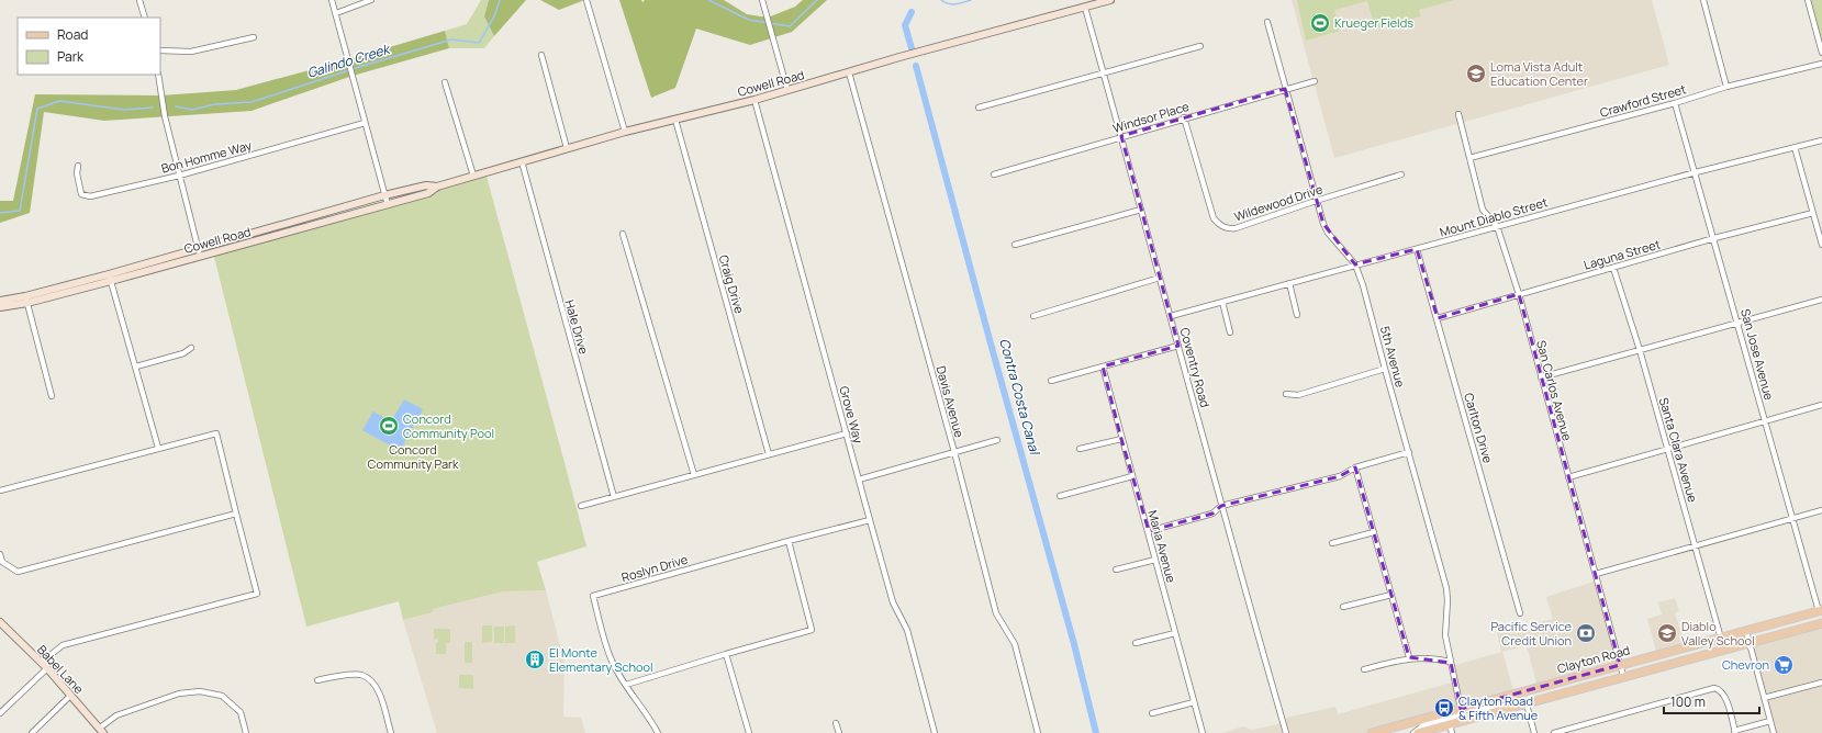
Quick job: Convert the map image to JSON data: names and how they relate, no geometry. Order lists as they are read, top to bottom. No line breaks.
{"streets":{"main road":["Clayton Road"],"street":["Cowell Road","Crawford Street","Windsor Place","Bon Homme Way","Wildewood Drive","Mount Diablo Street","Laguna Street","Craig Drive","Hale Drive","San Jose Avenue","5th Avenue","Coventry Road","San Carlos Avenue","Davis Avenue","Grove Way","Carlton Drive","Santa Clara Avenue","Maria Avenue","Roslyn Drive","Babel Lane"]},"crossings":[["Cowell Road","Craig Drive"],["Cowell Road","Hale Drive"],["Cowell Road","Coventry Road"],["Cowell Road","Davis Avenue"],["Cowell Road","Grove Way"],["Crawford Street","San Jose Avenue"],["Crawford Street","San Carlos Avenue"],["Windsor Place","Wildewood Drive"],["Windsor Place","5th Avenue"],["Windsor Place","Coventry Road"],["Wildewood Drive","5th Avenue"],["Mount Diablo Street","San Jose Avenue"],["Mount Diablo Street","5th Avenue"],["Mount Diablo Street","Coventry Road"],["Mount Diablo Street","San Carlos Avenue"],["Mount Diablo Street","Carlton Drive"],["Laguna Street","San Jose Avenue"],["Laguna Street","San Carlos Avenue"],["Laguna Street","Carlton Drive"],["Laguna Street","Santa Clara Avenue"],["San Jose Avenue","Clayton Road"],["5th Avenue","Clayton Road"],["San Carlos Avenue","Clayton Road"],["Grove Way","Roslyn Drive"],["Santa Clara Avenue","Clayton Road"]],"water":["Galindo Creek","Contra Costa Canal"],"parks":["Concord Community Park"],"places":{"sports":["Krueger Fields","Concord Community Pool"],"school or university":["Loma Vista Adult Education Center","Diablo Valley School"],"bank":["Pacific Service Credit Union"],"building":["El Monte Elementary School"],"supermarket":["Chevron"],"bus stop":["Clayton Road & Fifth Avenue"]},"legend":["Road","Park"],"scale_bar":"100 m"}
